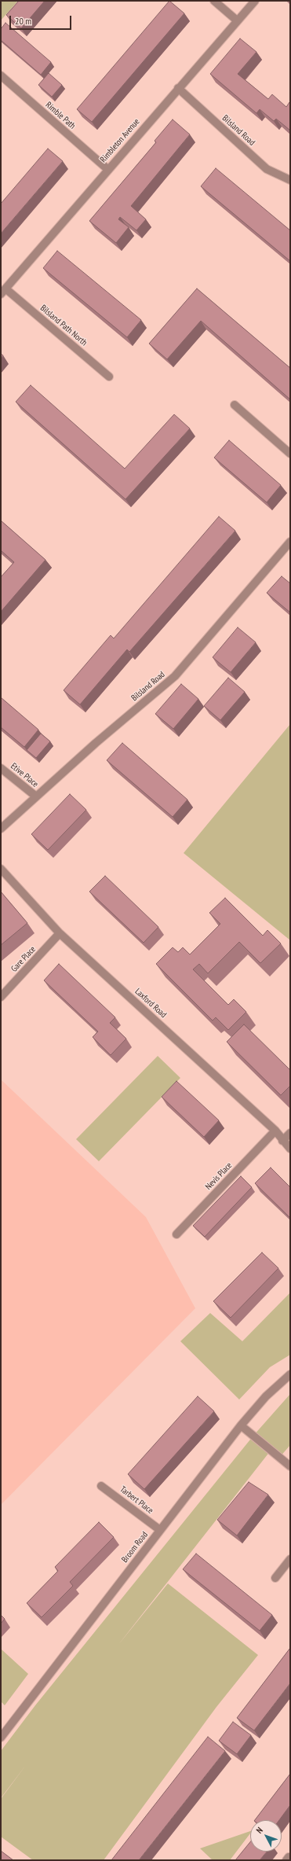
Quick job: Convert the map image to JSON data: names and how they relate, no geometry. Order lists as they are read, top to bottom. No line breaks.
{"streets":{"street":["Rimble Path","Bilsland Road","Rimbleton Avenue","Bilsland Path North","Etive Place","Gare Place","Laxford Road","Nevis Place","Tarbert Place","Broom Road"]},"crossings":[["Rimble Path","Rimbleton Avenue"],["Bilsland Road","Rimbleton Avenue"],["Bilsland Road","Etive Place"],["Rimbleton Avenue","Bilsland Path North"],["Gare Place","Laxford Road"],["Laxford Road","Nevis Place"],["Tarbert Place","Broom Road"]],"scale_bar":"20 m","north":"top left"}
